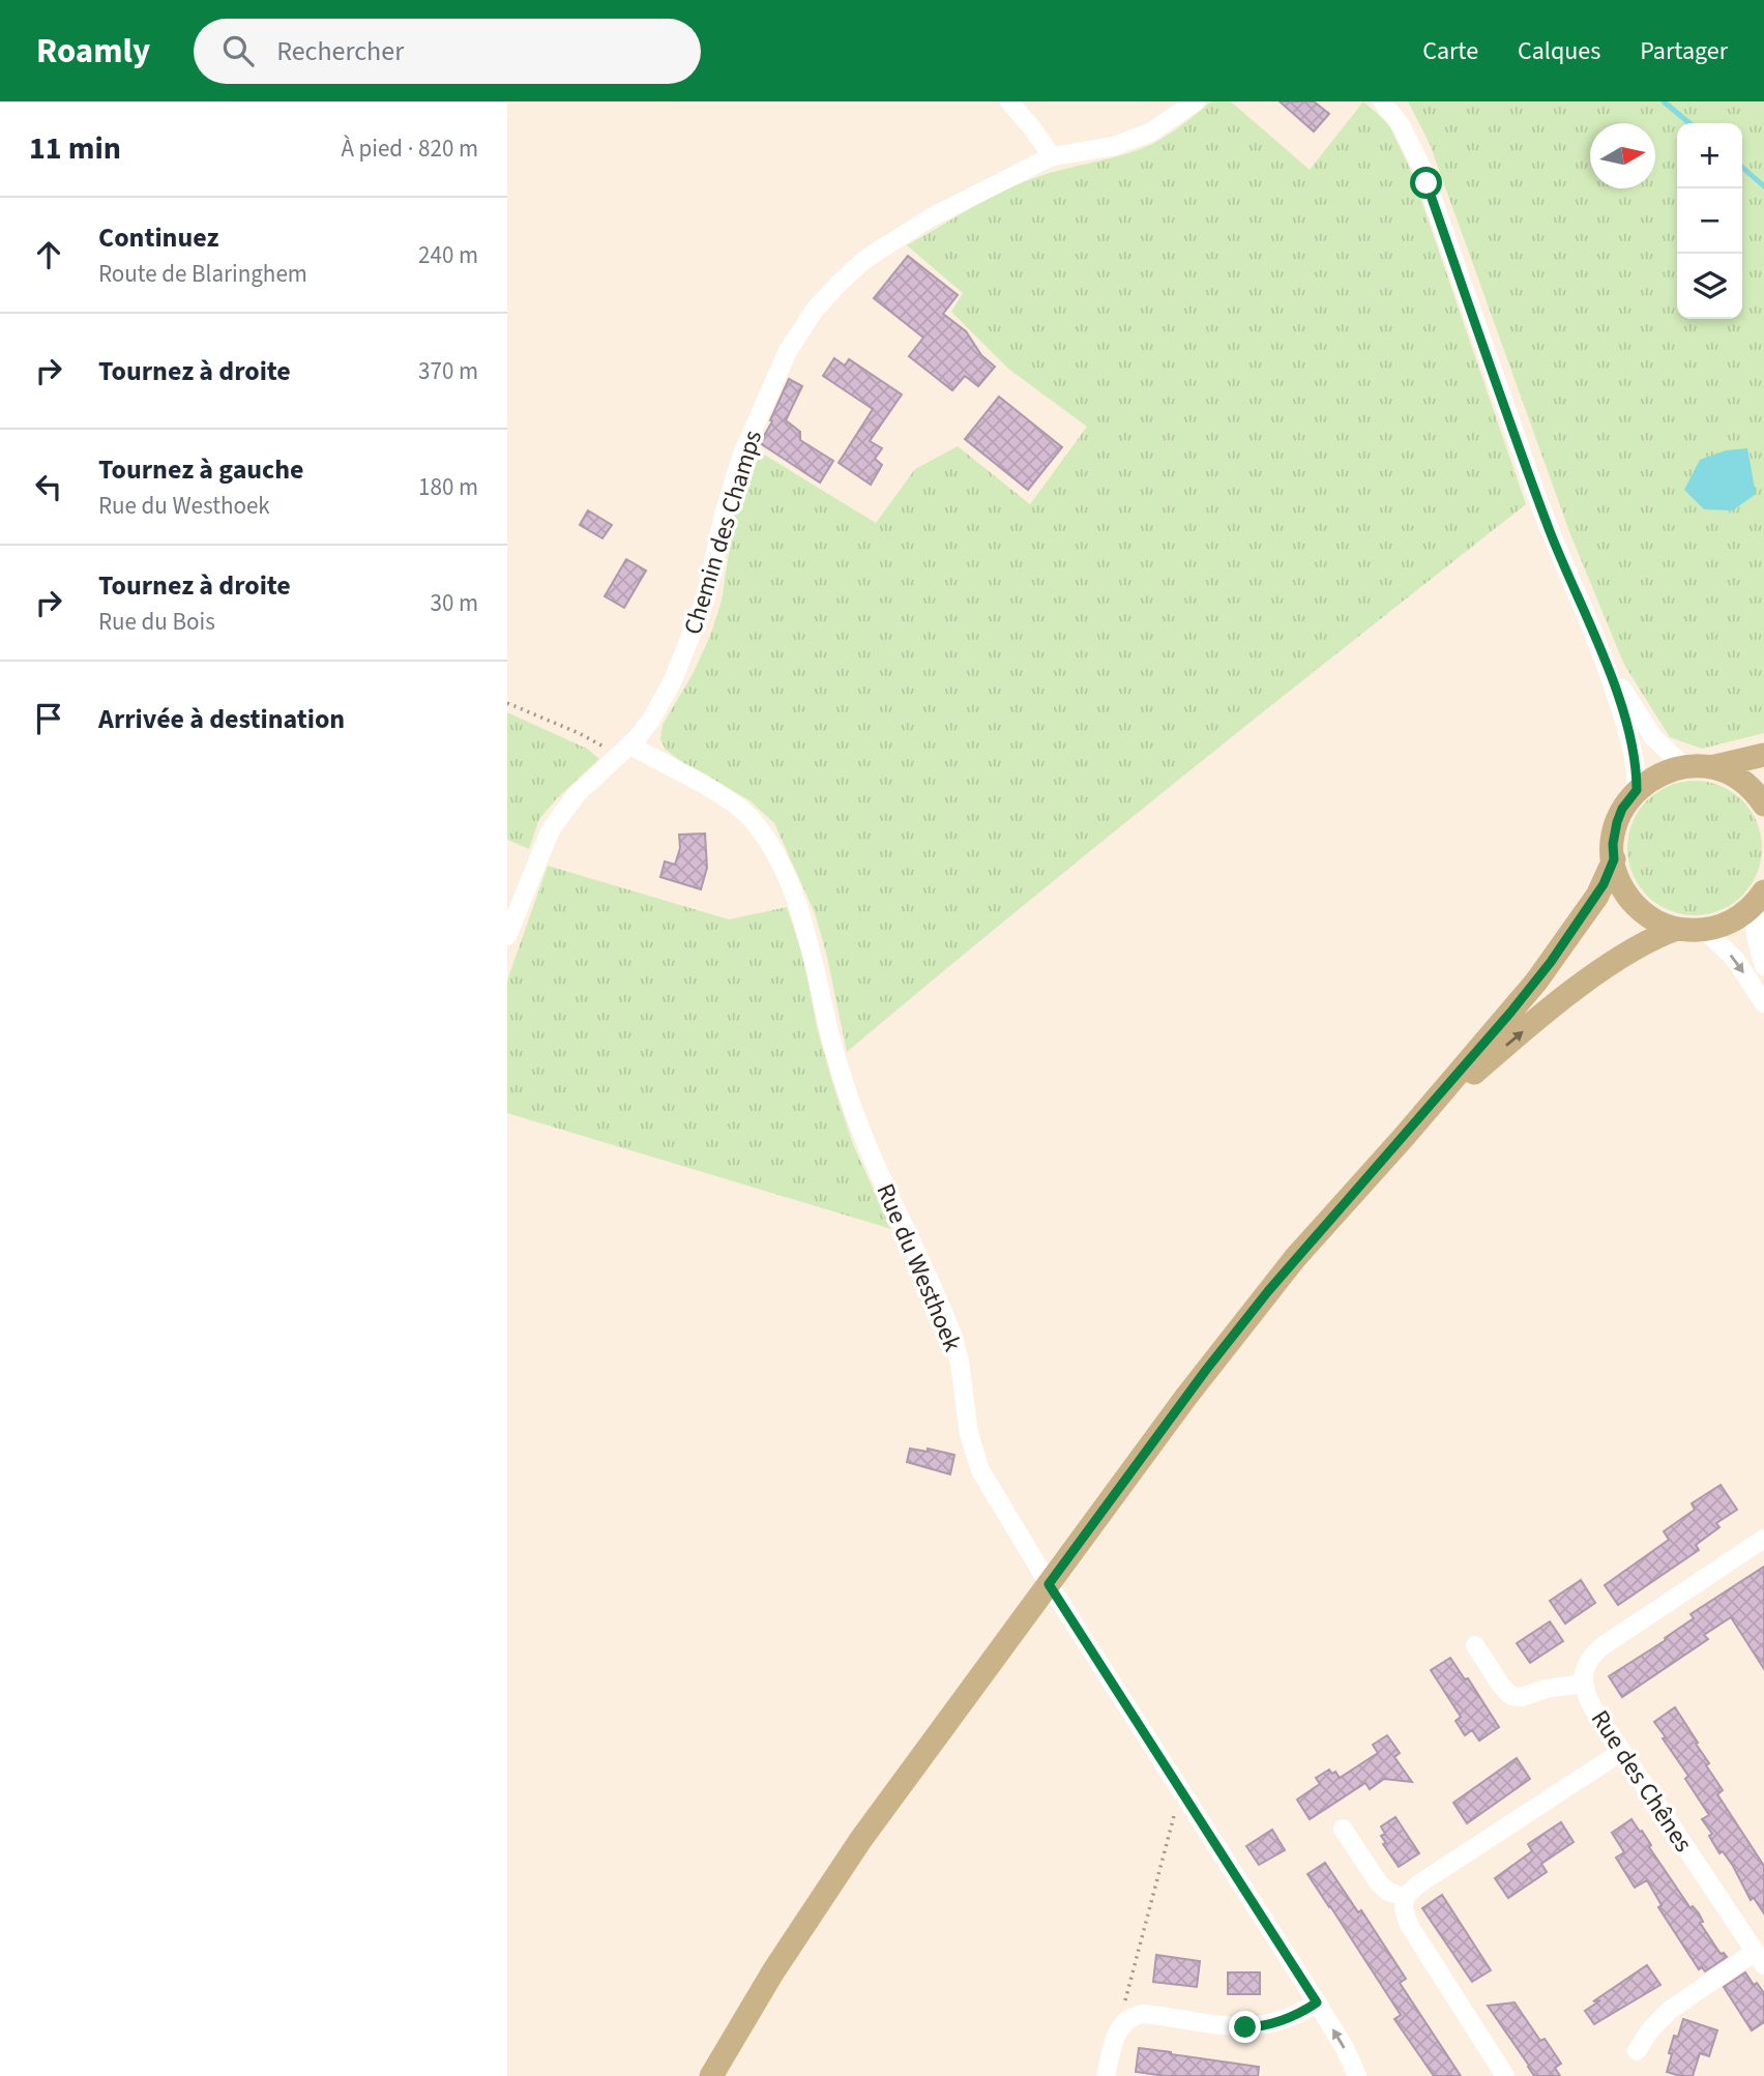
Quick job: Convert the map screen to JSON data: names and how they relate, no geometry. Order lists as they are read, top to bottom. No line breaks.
{"streets":{"street":["Chemin des Champs","Rue du Westhoek","Rue des Chênes"]},"crossings":[["Chemin des Champs","Rue du Westhoek"]],"north":"right","page":{"header":"Roamly","search":"Rechercher","nav":["Carte","Calques","Partager"],"heading":["11 min","À pied · 820 m"],"map_buttons":["+","−"],"list":[["Continuez","Route de Blaringhem","240 m"],["Tournez à droite","370 m"],["Tournez à gauche","Rue du Westhoek","180 m"],["Tournez à droite","Rue du Bois","30 m"],"Arrivée à destination"]}}
